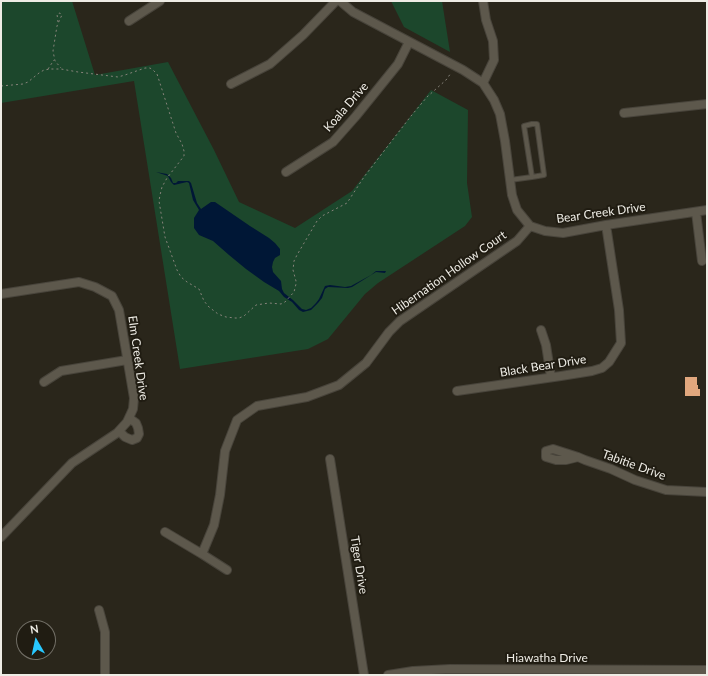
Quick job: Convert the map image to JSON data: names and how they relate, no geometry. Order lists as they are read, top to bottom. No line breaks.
{"streets":{"street":["Koala Drive","Bear Creek Drive","Hibernation Hollow Court","Elm Creek Drive","Black Bear Drive","Tabitie Drive","Tiger Drive","Hiawatha Drive"]},"crossings":[["Bear Creek Drive","Hibernation Hollow Court"],["Bear Creek Drive","Black Bear Drive"]],"north":"top"}
